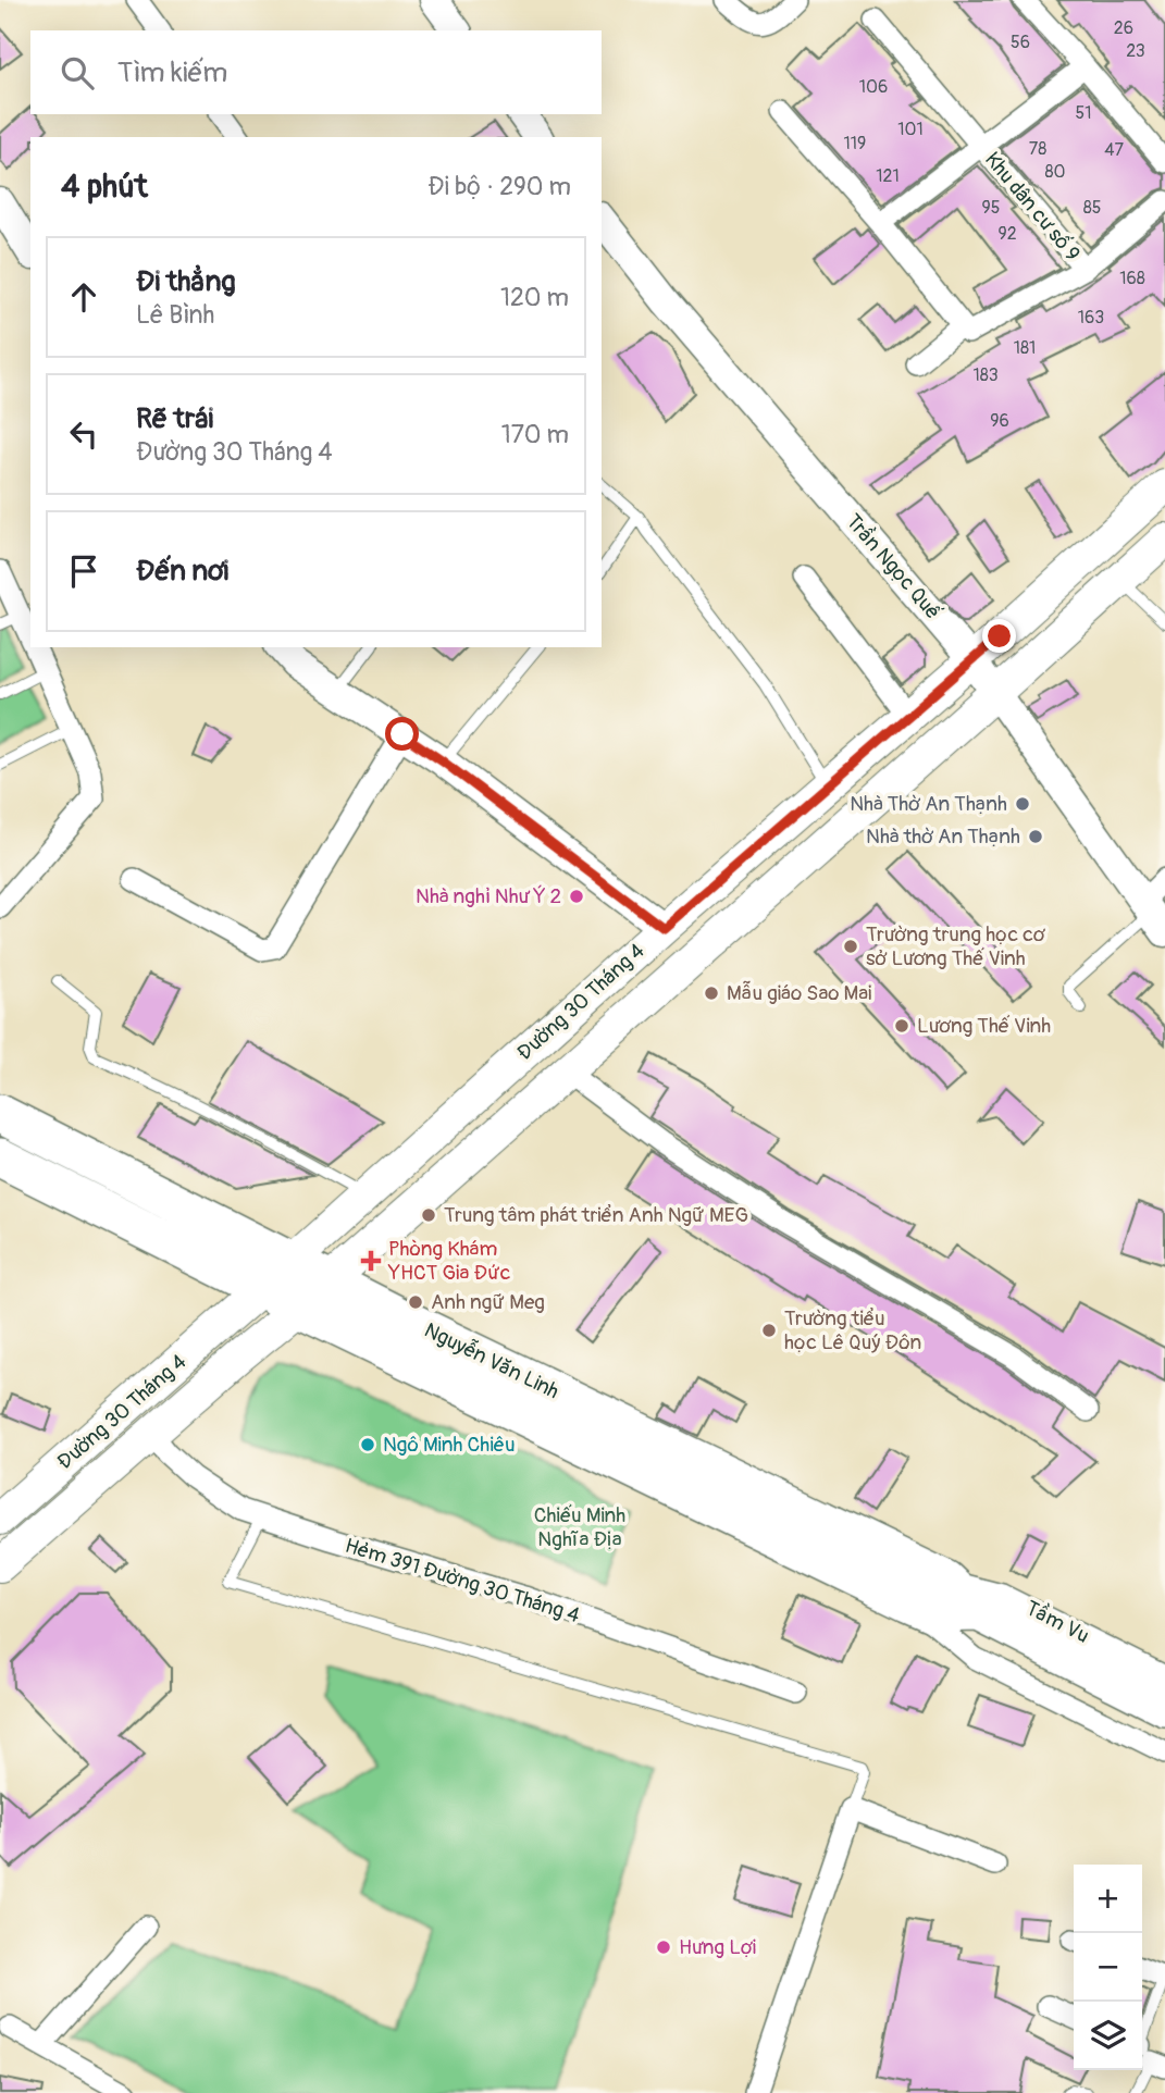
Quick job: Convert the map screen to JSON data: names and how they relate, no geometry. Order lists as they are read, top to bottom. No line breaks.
{"streets":{"highway":["Nguyễn Văn Linh"],"main road":["Đường 30 Tháng 4"],"street":["Khu dân cư số 9","Trần Ngọc Quế","Hẻm 391 Đường 30 Tháng 4","Tầm Vu"]},"crossings":[["Trần Ngọc Quế","Đường 30 Tháng 4"],["Đường 30 Tháng 4","Nguyễn Văn Linh"],["Đường 30 Tháng 4","Hẻm 391 Đường 30 Tháng 4"],["Nguyễn Văn Linh","Tầm Vu"]],"parks":["Chiếu Minh Nghĩa Địa"],"places":{"other":["Nhà Thờ An Thạnh","Nhà thờ An Thạnh","Nhà nghỉ Như Ý 2","Trường trung học cơ sở Lương Thế Vinh","Mẫu giáo Sao Mai","Lương Thế Vinh","Trung tâm phát triển Anh Ngữ MEG","Anh ngữ Meg","Trường tiểu học Lê Quý Đôn","Ngô Minh Chiêu","Hưng Lợi"],"health":["Phòng Khám YHCT Gia Đức"]},"house_numbers":["26","56","23","106","51","101","119","78","47","80","121","95","85","92","168","163","181","183","96"],"page":{"search":"Tìm kiếm","heading":["4 phút","Đi bộ · 290 m"],"list":[["Đi thẳng","Lê Bình","120 m"],["Rẽ trái","Đường 30 Tháng 4","170 m"],"Đến nơi"],"map_buttons":["+","−"]}}
